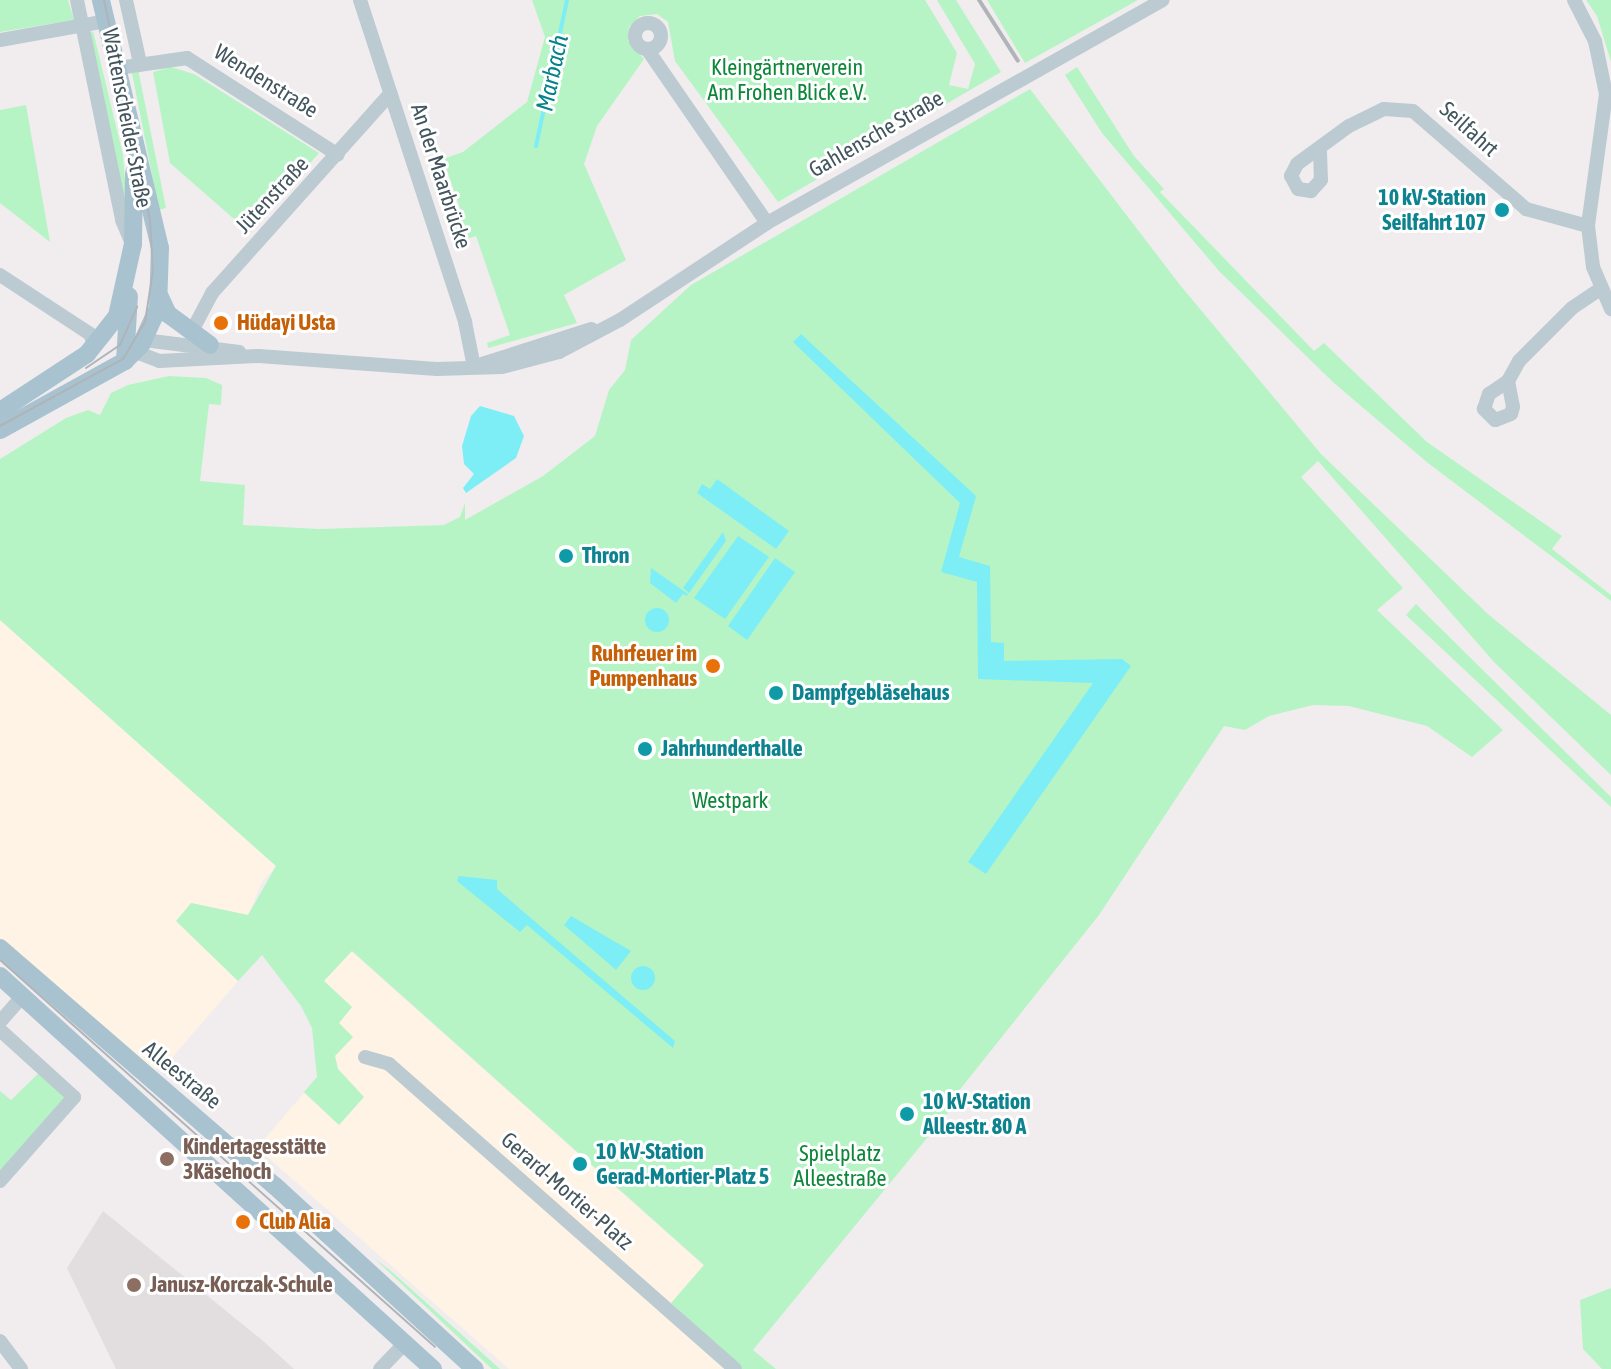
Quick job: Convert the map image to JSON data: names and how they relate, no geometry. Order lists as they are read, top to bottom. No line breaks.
{"streets":{"main road":["Wattenscheider Straße","Gahlensche Straße","Alleestraße"],"street":["Wendenstraße","Seilfahrt","An der Maarbrücke","Jütenstraße","Gerard-Mortier-Platz"]},"crossings":[["Wendenstraße","Wattenscheider Straße"],["Wendenstraße","Jütenstraße"],["Wattenscheider Straße","Gahlensche Straße"],["Gahlensche Straße","An der Maarbrücke"],["Gahlensche Straße","Jütenstraße"],["An der Maarbrücke","Jütenstraße"]],"water":["Marbach"],"parks":["Kleingärtnerverein Am Frohen Blick e.V.","Westpark","Spielplatz Alleestraße"],"places":["10 kV-Station Seilfahrt 107","Hüdayi Usta","Thron","Ruhrfeuer im Pumpenhaus","Dampfgebläsehaus","Jahrhunderthalle","10 kV-Station Alleestr. 80 A","Kindertagesstätte 3Käsehoch","10 kV-Station Gerad-Mortier-Platz 5","Club Alia","Janusz-Korczak-Schule"]}
